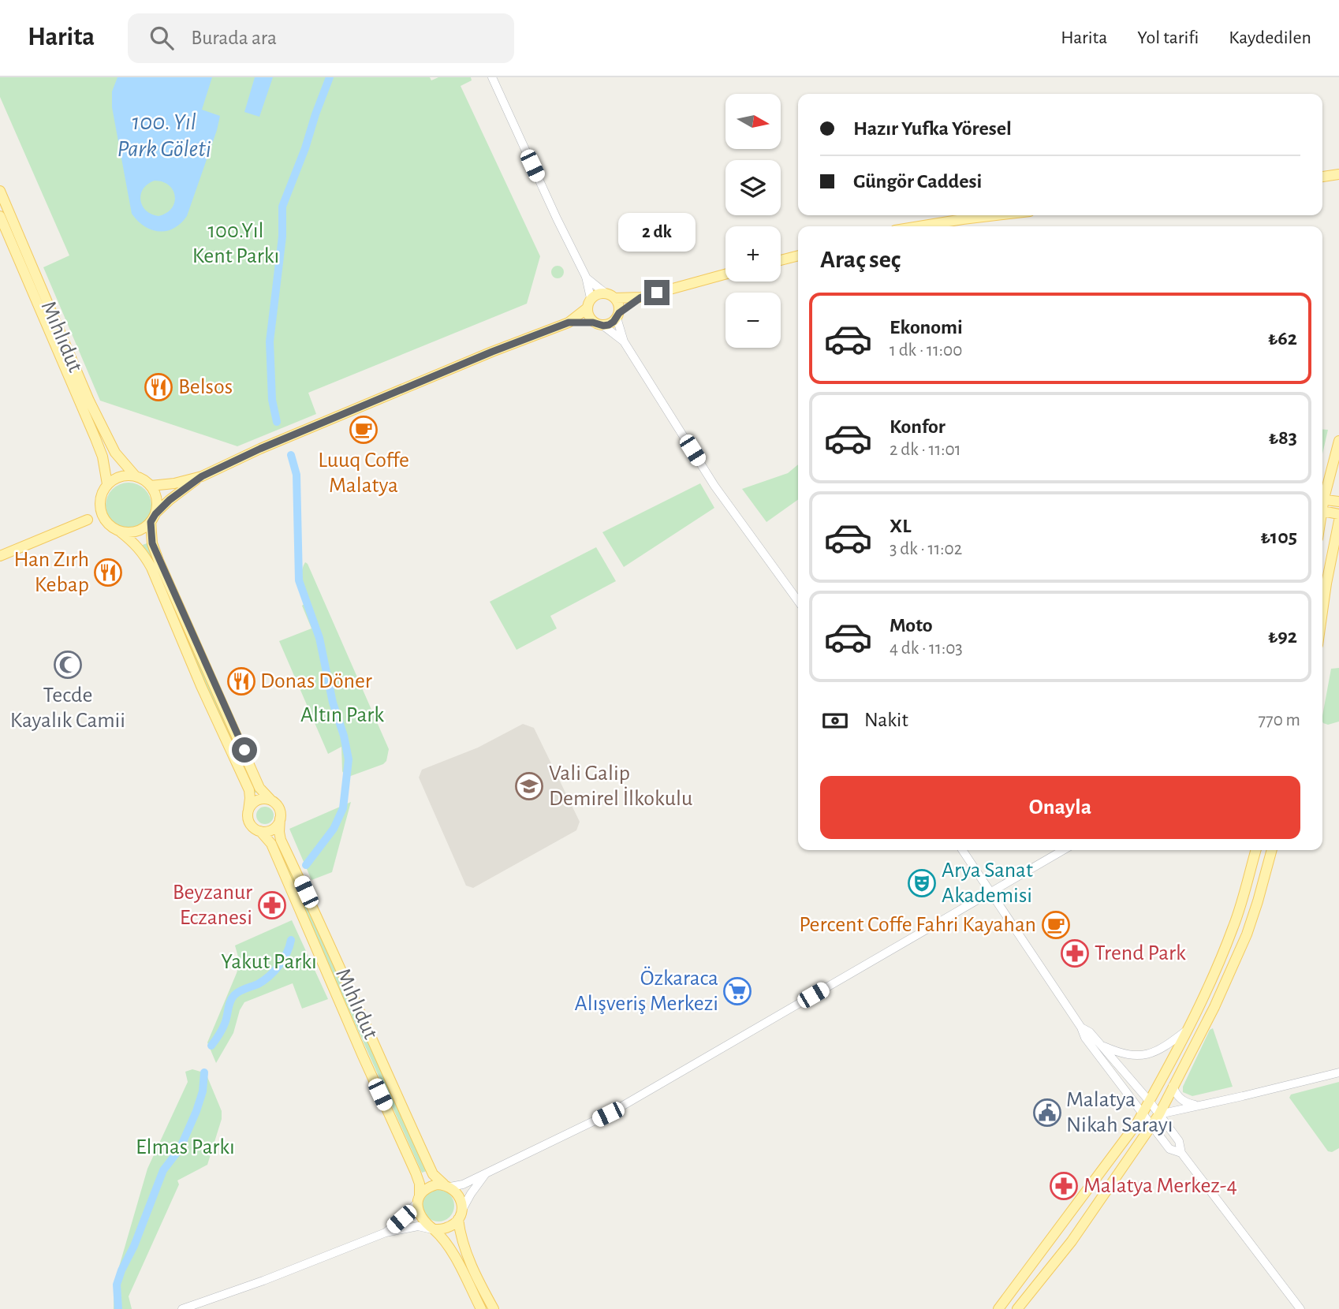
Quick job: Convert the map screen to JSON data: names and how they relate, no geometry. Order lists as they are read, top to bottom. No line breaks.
{"streets":{"main road":["Mıhlıdut"]},"water":["100. Yıl Park Göleti"],"parks":["100.Yıl Kent Parkı","Altın Park","Yakut Parkı","Elmas Parkı"],"places":{"restaurant":["Belsos","Han Zırh Kebap","Donas Döner"],"cafe":["Luuq Coffe Malatya","Percent Coffe Fahri Kayahan"],"mosque":["Tecde Kayalık Camii"],"school or university":["Vali Galip Demirel İlkokulu"],"theatre":["Arya Sanat Akademisi"],"pharmacy":["Beyzanur Eczanesi","Trend Park","Malatya Merkez-4"],"supermarket":["Özkaraca Alışveriş Merkezi"],"public building":["Malatya Nikah Sarayı"]},"north":"right","page":{"header":"Harita","search":"Burada ara","nav":["Harita","Yol tarifi","Kaydedilen"],"map_buttons":["+","−"],"banner":["Hazır Yufka Yöresel","Güngör Caddesi"],"bubble":"2 dk","heading":"Araç seç","list":[{"name":"Ekonomi","note":"1 dk · 11:00","value":"₺62"},{"name":"Konfor","note":"2 dk · 11:01","value":"₺83"},{"name":"XL","note":"3 dk · 11:02","value":"₺105"},{"name":"Moto","note":"4 dk · 11:03","value":"₺92"}],"pay":["Nakit","770 m"],"buttons":"Onayla"}}
